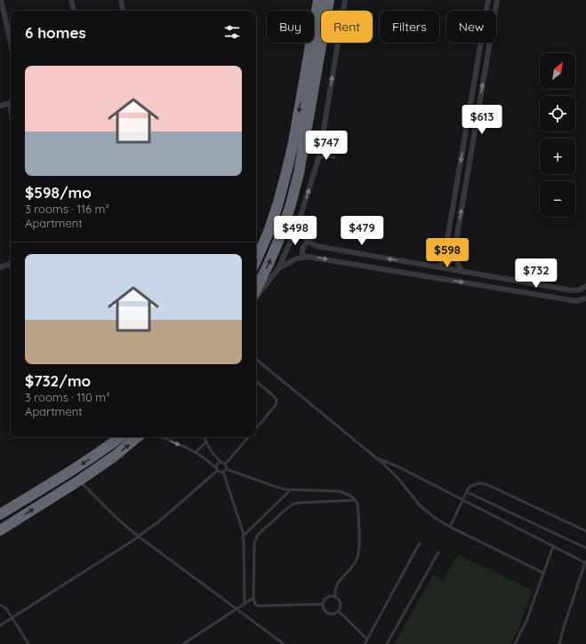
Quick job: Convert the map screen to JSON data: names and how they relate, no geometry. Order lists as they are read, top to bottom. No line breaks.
{"north":"top right","page":{"chip":["Buy","Rent","Filters","New"],"heading":"6 homes","map_buttons":["+","−"],"list":[{"name":"$598/mo","note":"3 rooms · 116 m² · Apartment"},{"name":"$732/mo","note":"3 rooms · 110 m² · Apartment"}],"price":["$613","$747","$498","$479","$598","$732"]}}
